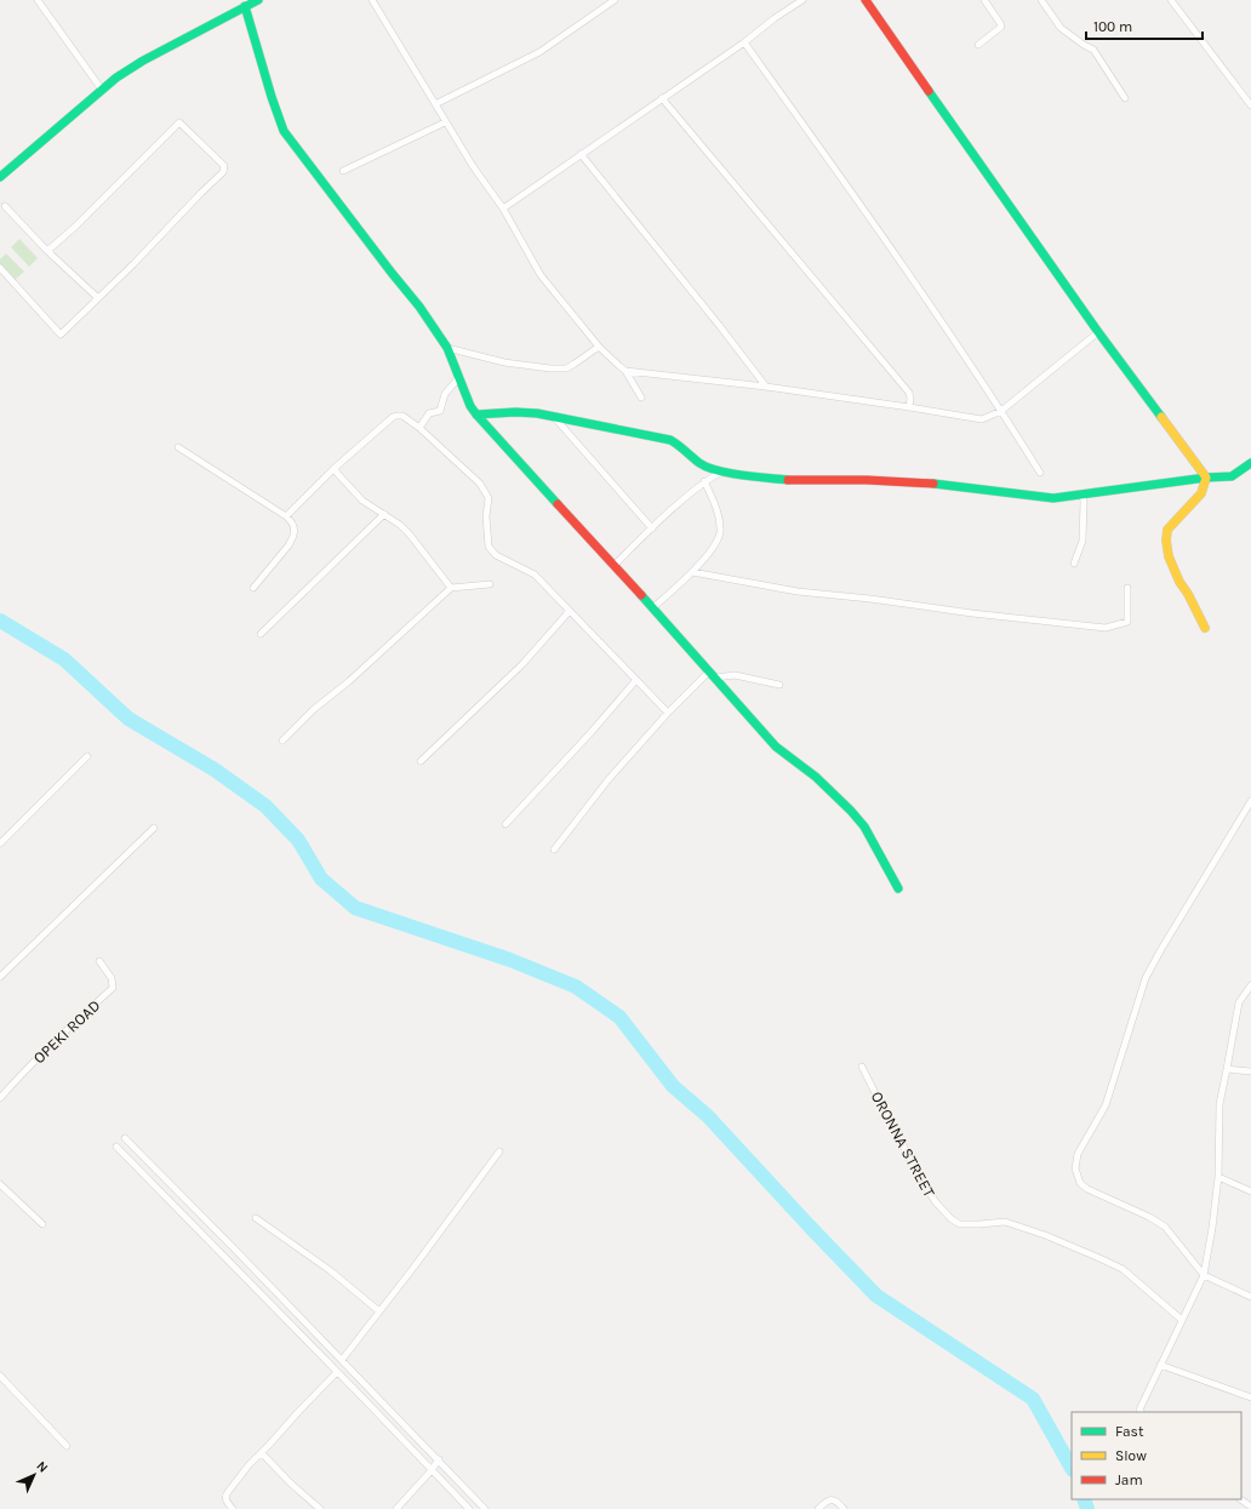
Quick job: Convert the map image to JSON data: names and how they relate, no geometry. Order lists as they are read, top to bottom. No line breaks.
{"streets":{"street":["OPEKI ROAD","ORONNA STREET"]},"legend":["Fast","Slow","Jam"],"scale_bar":"100 m","north":"top right"}
